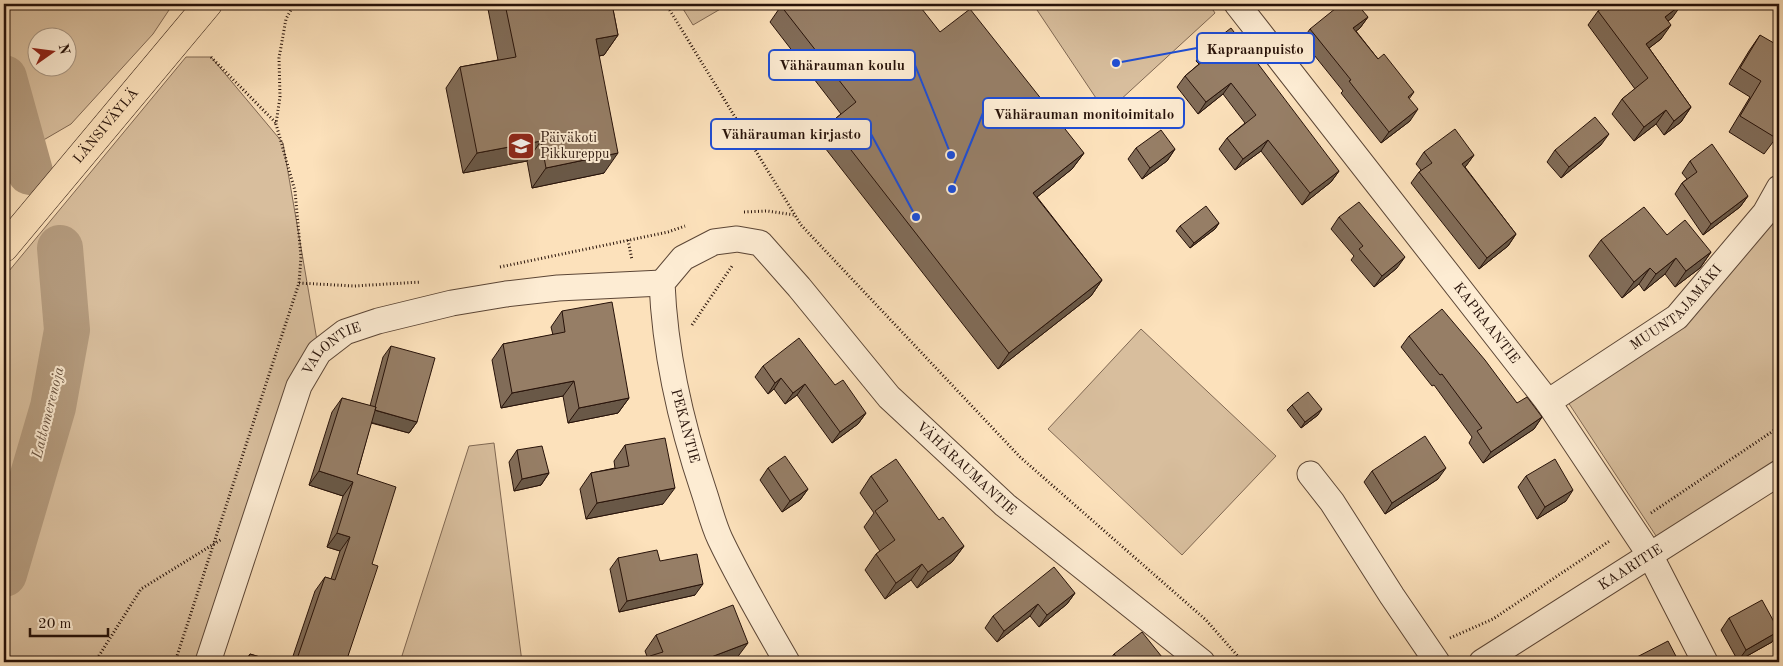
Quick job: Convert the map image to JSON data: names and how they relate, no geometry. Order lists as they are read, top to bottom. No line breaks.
{"streets":{"main road":["LÄNSIVÄYLÄ"],"street":["MUUNTAJAMÄKI","KAPRAANTIE","VALONTIE","PEKANTIE","VÄHÄRAUMANTIE","KAARITIE"]},"crossings":[["MUUNTAJAMÄKI","KAPRAANTIE"],["KAPRAANTIE","KAARITIE"],["VALONTIE","PEKANTIE"],["VALONTIE","VÄHÄRAUMANTIE"],["PEKANTIE","VÄHÄRAUMANTIE"]],"water":["Lattomerenoja"],"places":{"other":["Kapraanpuisto","Vähärauman koulu","Vähärauman monitoimitalo","Vähärauman kirjasto"],"school or university":["Päiväkoti Pikkureppu"]},"scale_bar":"20 m","north":"right"}
